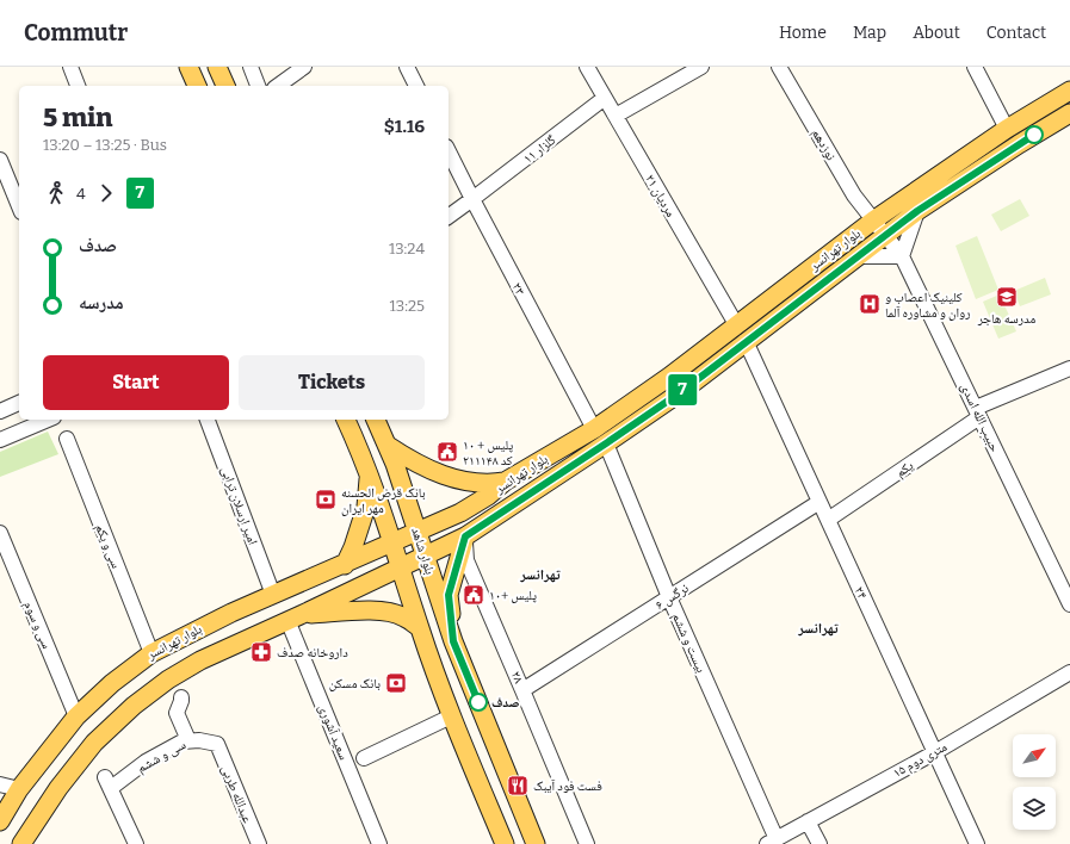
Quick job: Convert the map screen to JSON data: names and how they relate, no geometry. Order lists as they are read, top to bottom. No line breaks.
{"streets":{"main road":["بلوار تهرانسر","بلوار شاهد"],"street":["نوزدهم","گلزار ۱۱","۲۱ مردیان","۲۳","حبیب الله اسدی","یکم","امیر ارسلان ترابی","سی و یکم","۲۴","نرگس ۶","سی و سوم","بیست و ششم","۲۸","سعید آشوری","سی و ششم","۱۵ متری دوم","عبدالله طربی"]},"crossings":[["نوزدهم","بلوار تهرانسر"],["نوزدهم","حبیب الله اسدی"],["گلزار ۱۱","۲۱ مردیان"],["گلزار ۱۱","۲۳"],["۲۱ مردیان","بلوار تهرانسر"],["بلوار تهرانسر","۲۳"],["بلوار تهرانسر","حبیب الله اسدی"],["بلوار تهرانسر","امیر ارسلان ترابی"],["بلوار تهرانسر","سی و یکم"],["بلوار تهرانسر","بلوار شاهد"],["بلوار تهرانسر","۲۴"],["بلوار تهرانسر","سی و سوم"],["بلوار تهرانسر","بیست و ششم"],["بلوار تهرانسر","۲۸"],["بلوار تهرانسر","سعید آشوری"],["حبیب الله اسدی","یکم"],["یکم","۲۴"],["۲۴","نرگس ۶"],["۲۴","۱۵ متری دوم"],["نرگس ۶","بیست و ششم"],["نرگس ۶","۲۸"],["بیست و ششم","۱۵ متری دوم"],["سی و ششم","عبدالله طربی"]],"districts":["تهرانسر","تهرانسر"],"places":{"school or university":["مدرسه هاجر"],"hospital":["کلینیک اعصاب و روان و مشاوره آلما"],"public building":["پلیس + ۱۰ کد ۲۱۱۱۴۸","پلیس +۱۰"],"bank":["بانک قرض الحسنه مهر ایران","بانک مسکن"],"pharmacy":["داروخانه صدف"],"other":["صدف"],"restaurant":["فست فود آیبک"]},"lines":["bus line 7"],"north":"top right","page":{"header":"Commutr","nav":["Home","Map","About","Contact"],"on_map":"7","heading":["5 min","13:20 – 13:25 · Bus","$1.16"],"legs":["4","7"],"list":[{"name":"صدف","value":"13:24"},{"name":"مدرسه","value":"13:25"}],"buttons":["Start","Tickets"]}}
